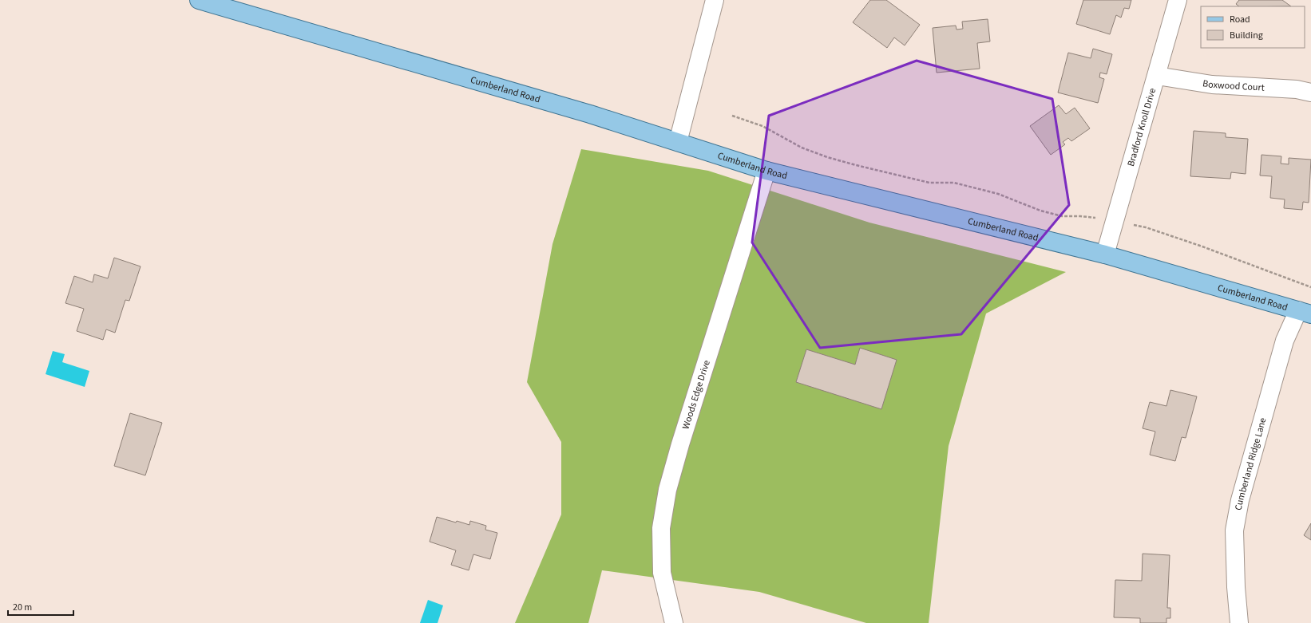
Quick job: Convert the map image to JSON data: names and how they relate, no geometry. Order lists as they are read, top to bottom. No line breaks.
{"streets":{"main road":["Cumberland Road"],"street":["Boxwood Court","Bradford Knoll Drive","Woods Edge Drive","Cumberland Ridge Lane"]},"crossings":[["Boxwood Court","Bradford Knoll Drive"],["Cumberland Road","Bradford Knoll Drive"],["Cumberland Road","Woods Edge Drive"],["Cumberland Road","Cumberland Ridge Lane"]],"legend":["Road","Building"],"scale_bar":"20 m"}
